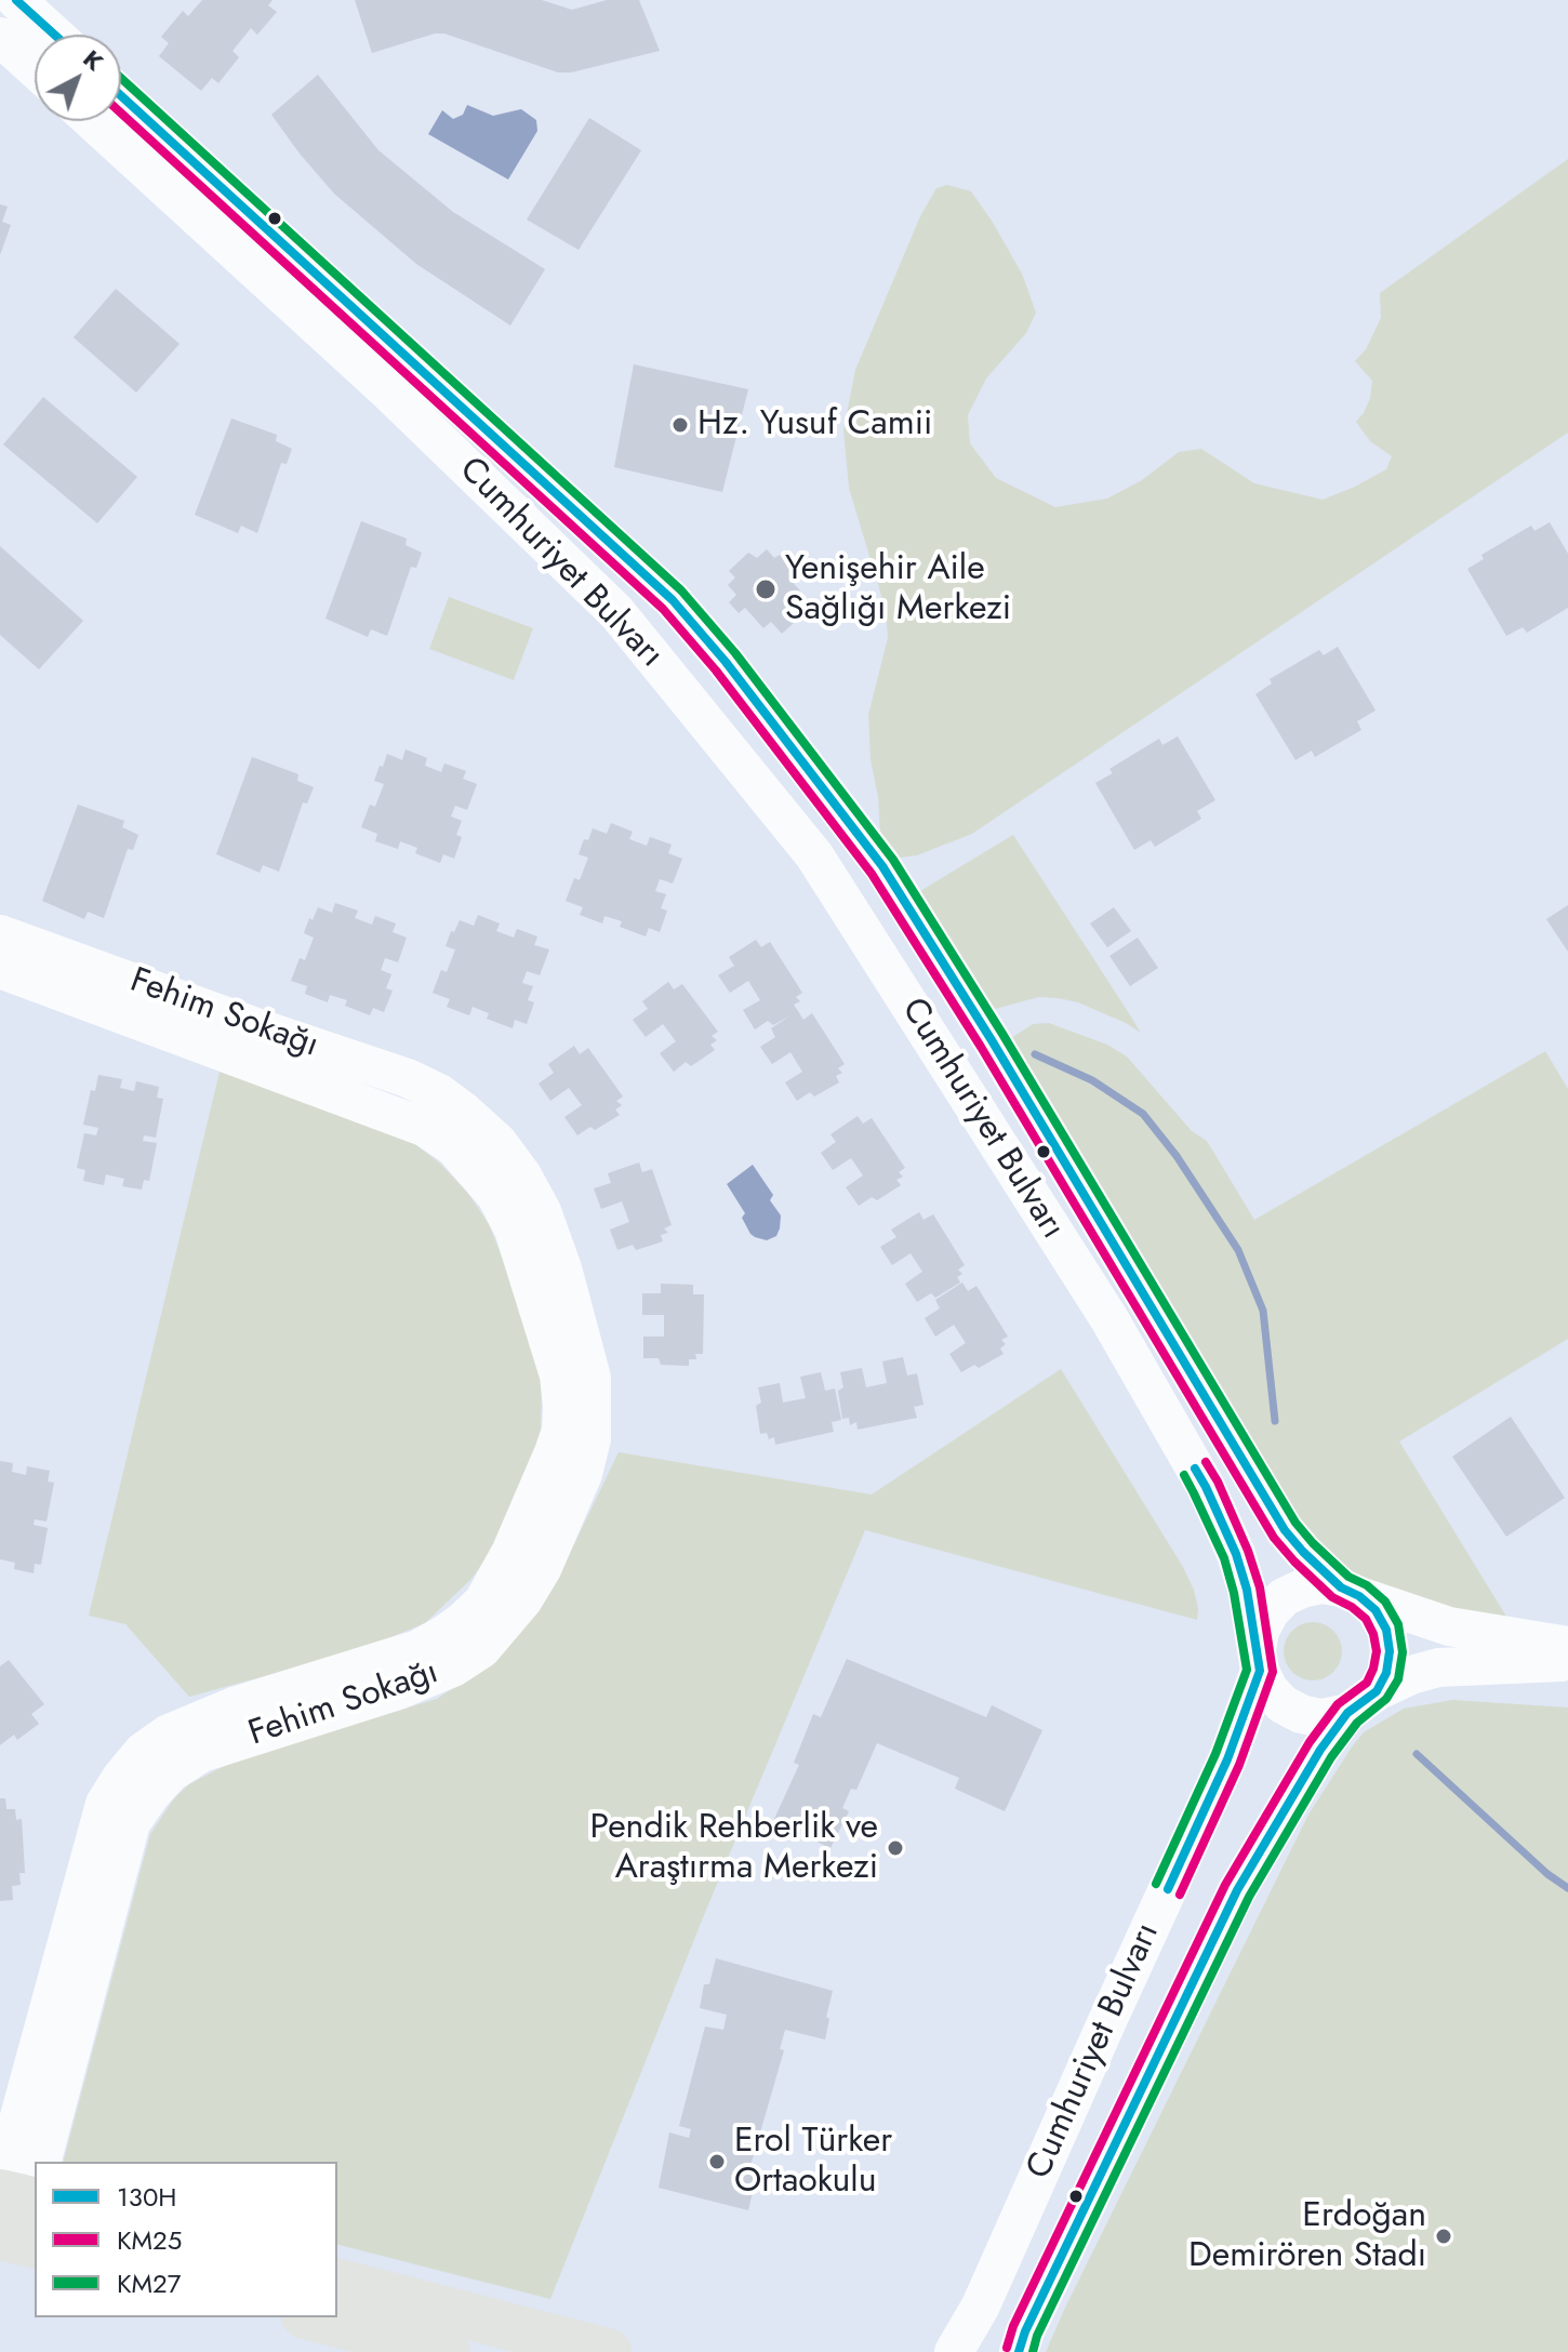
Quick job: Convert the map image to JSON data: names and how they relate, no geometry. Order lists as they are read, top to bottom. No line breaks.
{"streets":{"street":["Cumhuriyet Bulvarı","Fehim Sokağı"]},"places":["Hz. Yusuf Camii","Yenişehir Aile Sağlığı Merkezi","Pendik Rehberlik ve Araştırma Merkezi","Erol Türker Ortaokulu","Erdoğan Demirören Stadı"],"lines":["transit line 130H","transit line KM27","transit line KM25"],"legend":["130H","KM25","KM27"],"north":"top right"}
